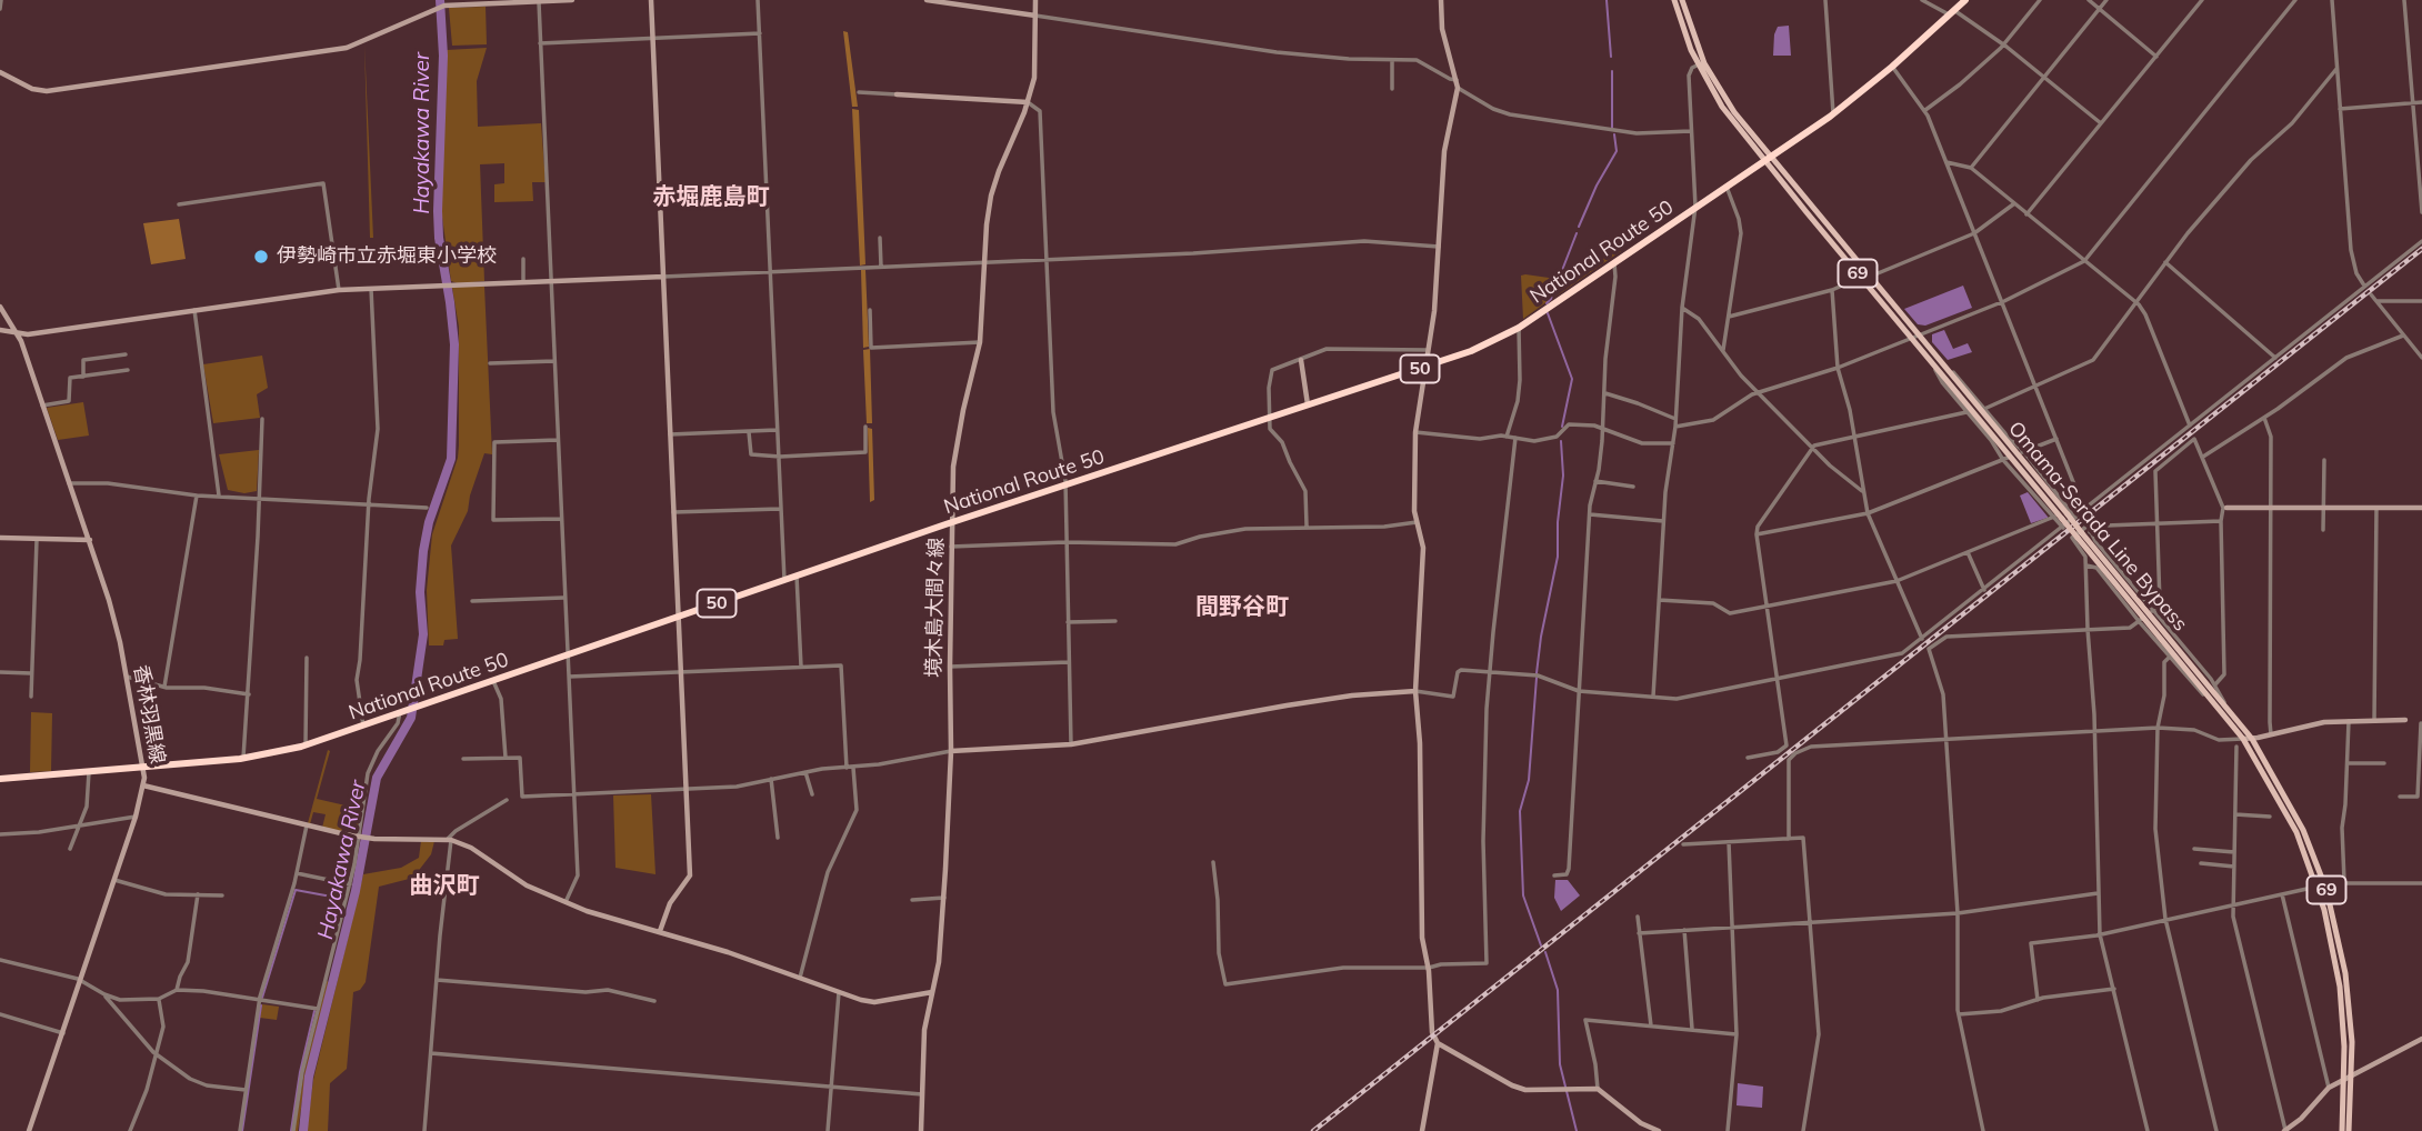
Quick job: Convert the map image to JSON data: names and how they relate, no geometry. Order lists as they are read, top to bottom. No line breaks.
{"streets":{"highway":["National Route 50","50"],"main road":["69","Omama-Serada Line Bypass"],"street":["境木島大間々線","香林羽黒線"]},"crossings":[["National Route 50","Omama-Serada Line Bypass"],["National Route 50","境木島大間々線"],["National Route 50","香林羽黒線"]],"districts":["赤堀鹿島町","間野谷町","曲沢町"],"water":["Hayakawa River"],"places":["伊勢崎市立赤堀東小学校"]}
